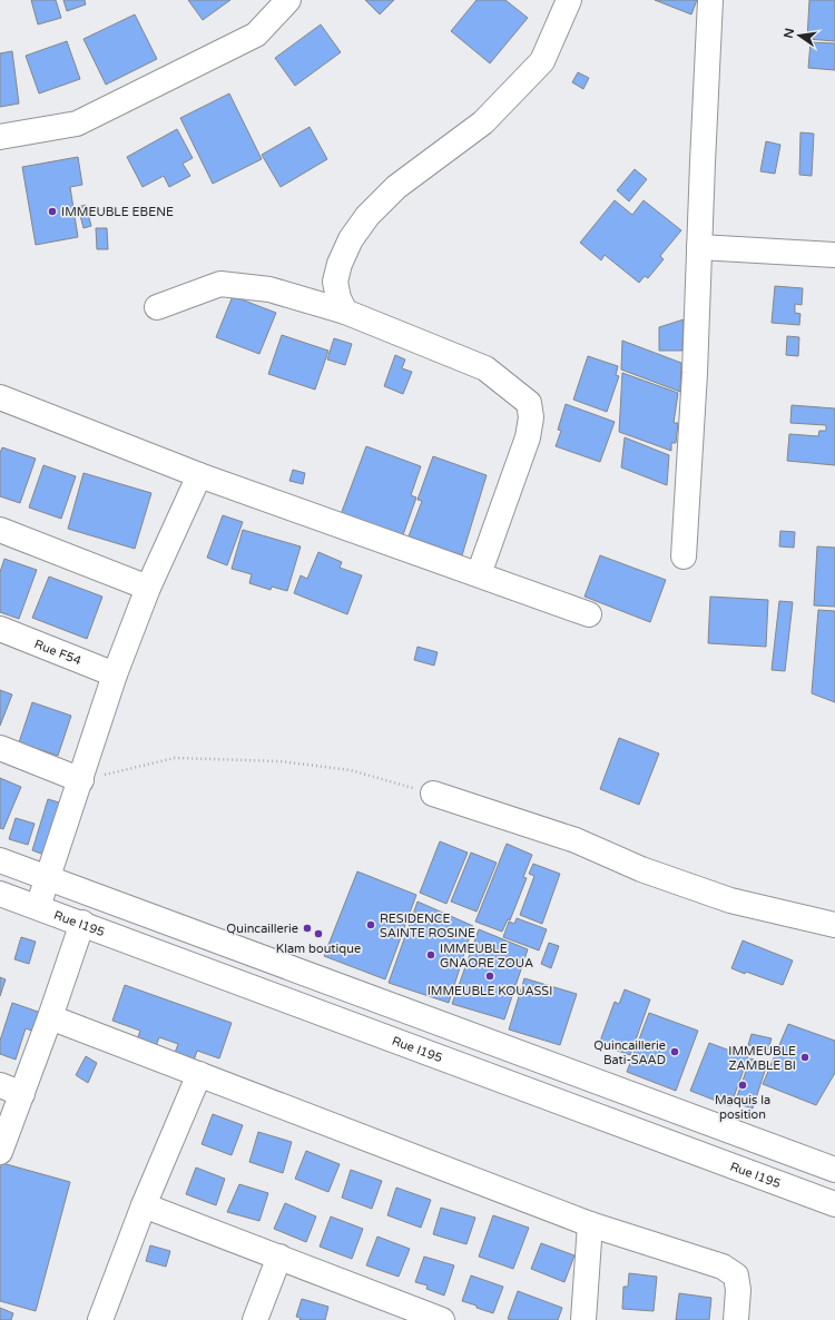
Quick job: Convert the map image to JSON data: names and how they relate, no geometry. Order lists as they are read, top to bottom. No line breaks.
{"streets":{"street":["Rue F54","Rue I195"]},"places":["IMMEUBLE EBENE","RESIDENCE SAINTE ROSINE","Quincaillerie","Klam boutique","IMMEUBLE GNAORE ZOUA","IMMEUBLE KOUASSI","Quincaillerie Bati-SAAD","IMMEUBLE ZAMBLE BI","Maquis la position"],"north":"left"}
